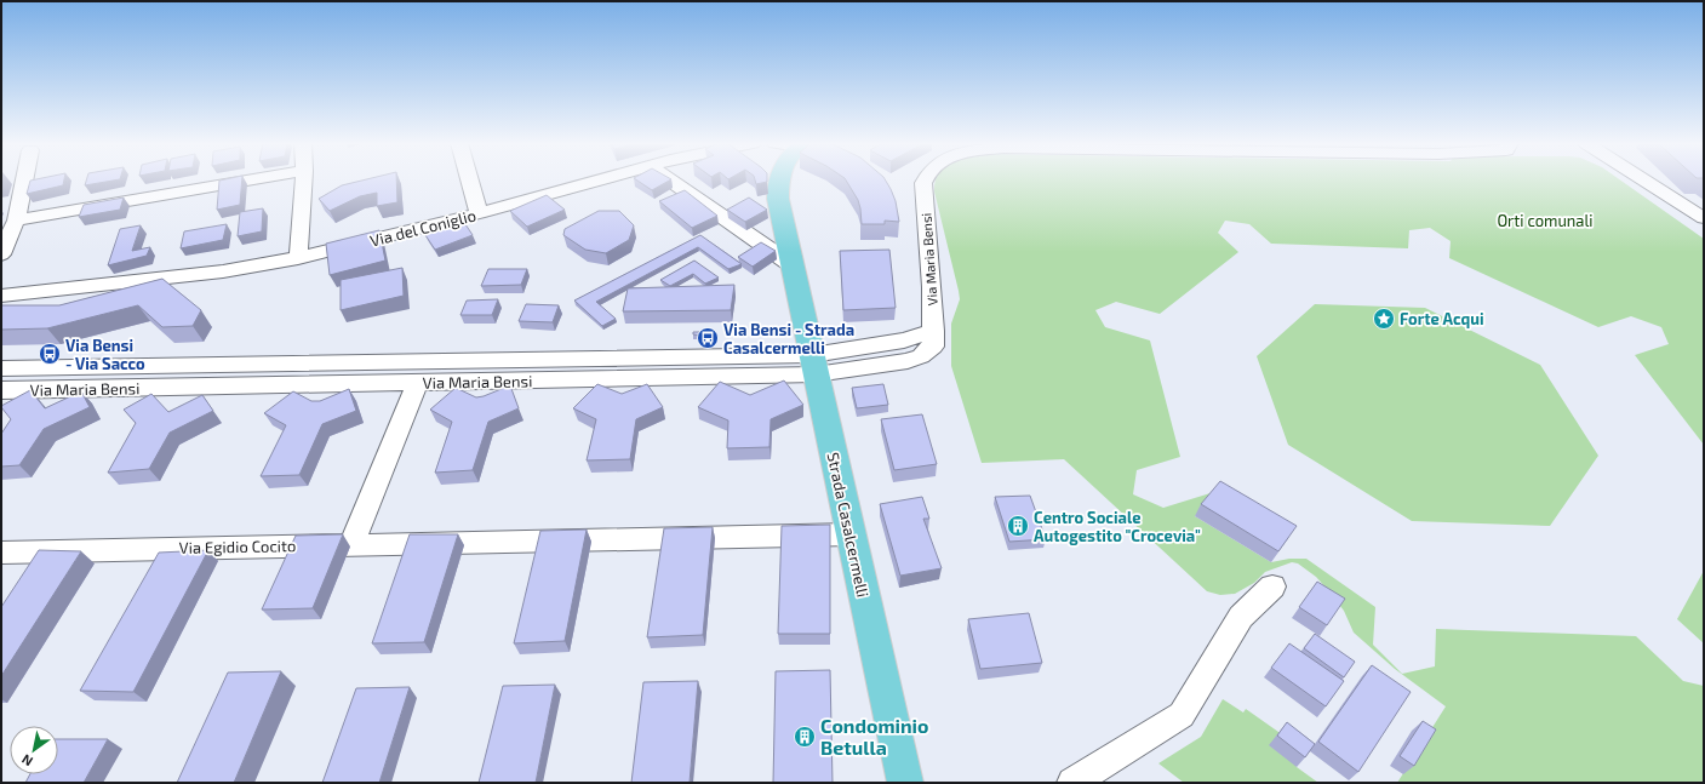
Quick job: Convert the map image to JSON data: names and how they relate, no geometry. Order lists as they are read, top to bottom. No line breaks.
{"streets":{"main road":["Strada Casalcermelli"],"street":["Via del Coniglio","Via Maria Bensi","Via Egidio Cocito"]},"crossings":[["Via Maria Bensi","Strada Casalcermelli"],["Strada Casalcermelli","Via Egidio Cocito"]],"parks":["Orti comunali"],"places":{"place":["Forte Acqui"],"bus stop":["Via Bensi - Strada Casalcermelli","Via Bensi - Via Sacco"],"building":["Centro Sociale Autogestito \"Crocevia\"","Condominio Betulla"]},"north":"bottom left"}
